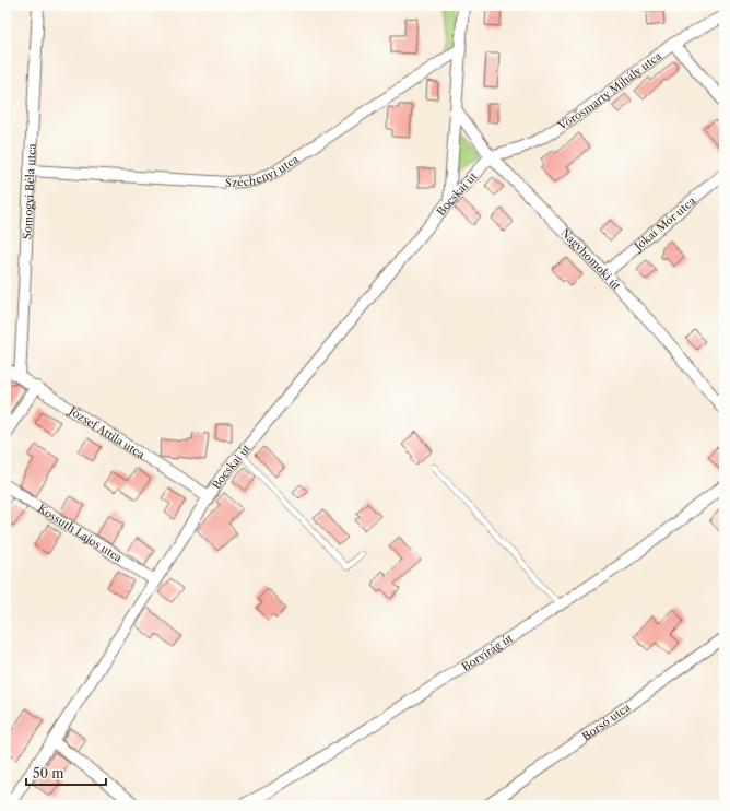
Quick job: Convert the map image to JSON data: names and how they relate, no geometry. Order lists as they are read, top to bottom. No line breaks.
{"streets":{"street":["Vörösmarty Mihály utca","Széchenyi utca","Somogyi Béla utca","Bocskai út","Jókai Mór utca","Nagyhomoki út","József Attila utca","Kossuth Lajos utca","Borvirág út","Borsó utca"]},"crossings":[["Vörösmarty Mihály utca","Bocskai út"],["Vörösmarty Mihály utca","Nagyhomoki út"],["Széchenyi utca","Somogyi Béla utca"],["Somogyi Béla utca","József Attila utca"],["Bocskai út","Nagyhomoki út"],["Bocskai út","József Attila utca"],["Bocskai út","Kossuth Lajos utca"],["Jókai Mór utca","Nagyhomoki út"]],"scale_bar":"50 m"}
